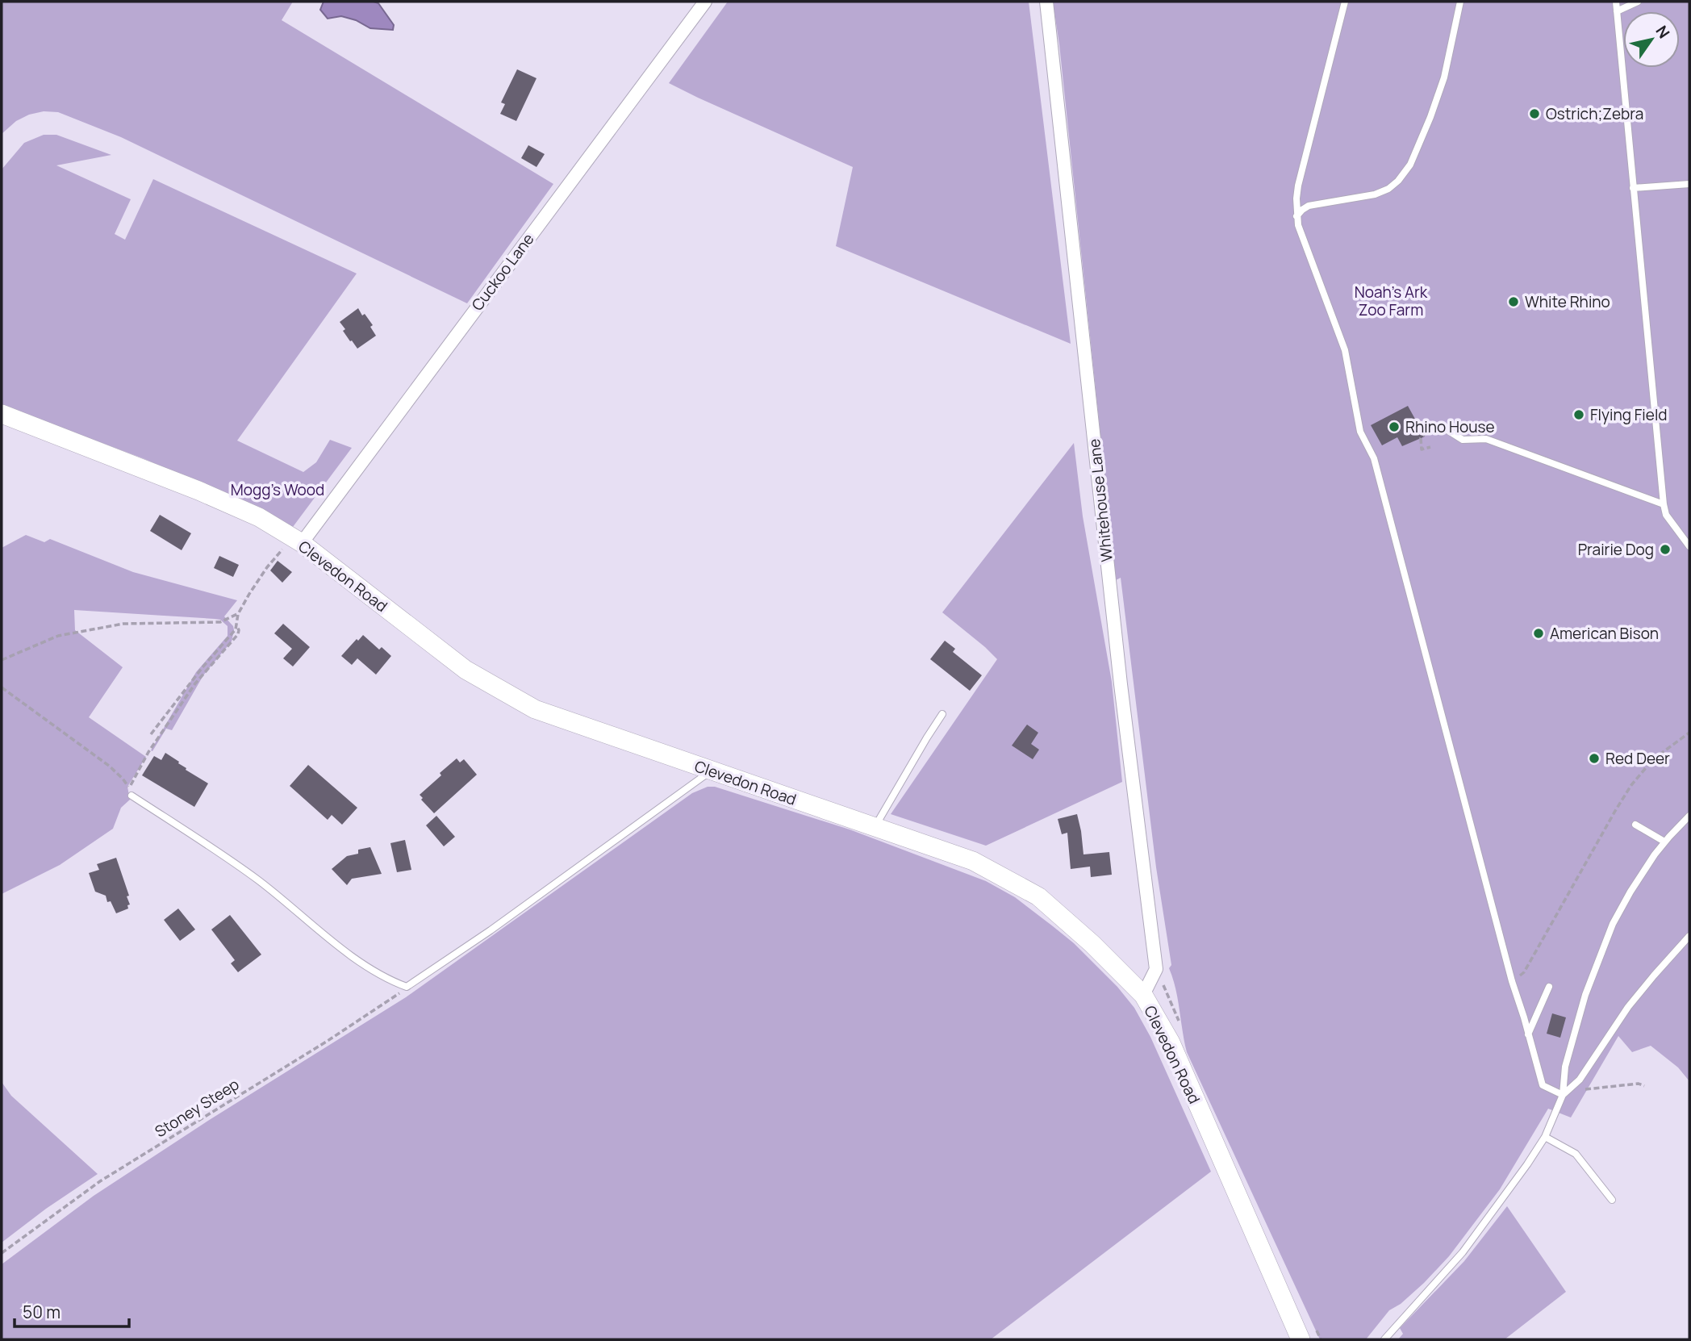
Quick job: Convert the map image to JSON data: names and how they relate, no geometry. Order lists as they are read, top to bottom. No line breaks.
{"streets":{"main road":["Clevedon Road"],"street":["Cuckoo Lane","Whitehouse Lane"],"path":["Stoney Steep"]},"crossings":[["Cuckoo Lane","Clevedon Road"],["Whitehouse Lane","Clevedon Road"]],"parks":["Noah's Ark Zoo Farm","Mogg's Wood"],"places":["Ostrich;Zebra","White Rhino","Flying Field","Rhino House","Prairie Dog","American Bison","Red Deer"],"scale_bar":"50 m","north":"top right"}
